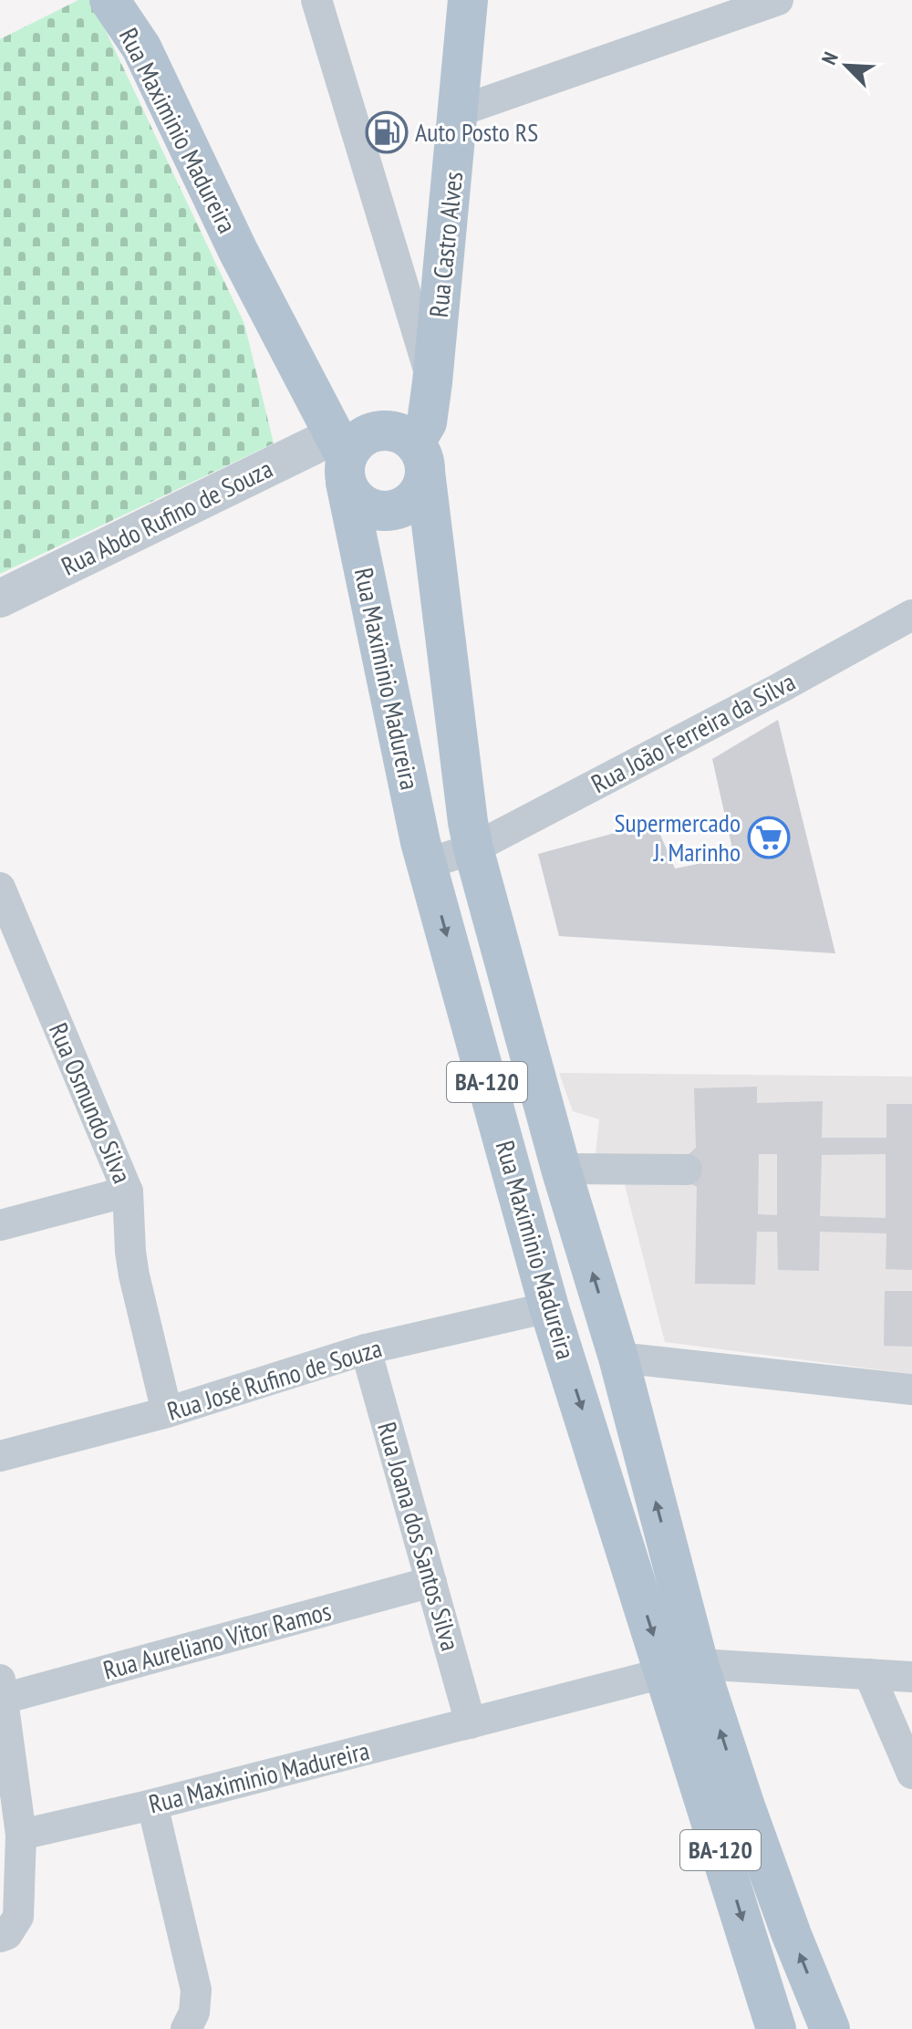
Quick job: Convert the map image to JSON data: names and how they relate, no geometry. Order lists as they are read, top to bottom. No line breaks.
{"streets":{"main road":["Rua Maximinio Madureira","Rua Castro Alves","BA-120"],"street":["Rua Abdo Rufino de Souza","Rua João Ferreira da Silva","Rua Osmundo Silva","Rua José Rufino de Souza","Rua Joana dos Santos Silva","Rua Aureliano Vitor Ramos"]},"crossings":[["Rua Maximinio Madureira","Rua Castro Alves"],["Rua Maximinio Madureira","Rua Abdo Rufino de Souza"],["Rua Maximinio Madureira","Rua João Ferreira da Silva"],["Rua Maximinio Madureira","Rua José Rufino de Souza"],["Rua Maximinio Madureira","Rua Joana dos Santos Silva"],["Rua Castro Alves","Rua Abdo Rufino de Souza"],["Rua Osmundo Silva","Rua José Rufino de Souza"],["Rua José Rufino de Souza","Rua Joana dos Santos Silva"],["Rua Joana dos Santos Silva","Rua Aureliano Vitor Ramos"]],"places":{"fuel station":["Auto Posto RS"],"supermarket":["Supermercado J. Marinho"]},"north":"top left"}
